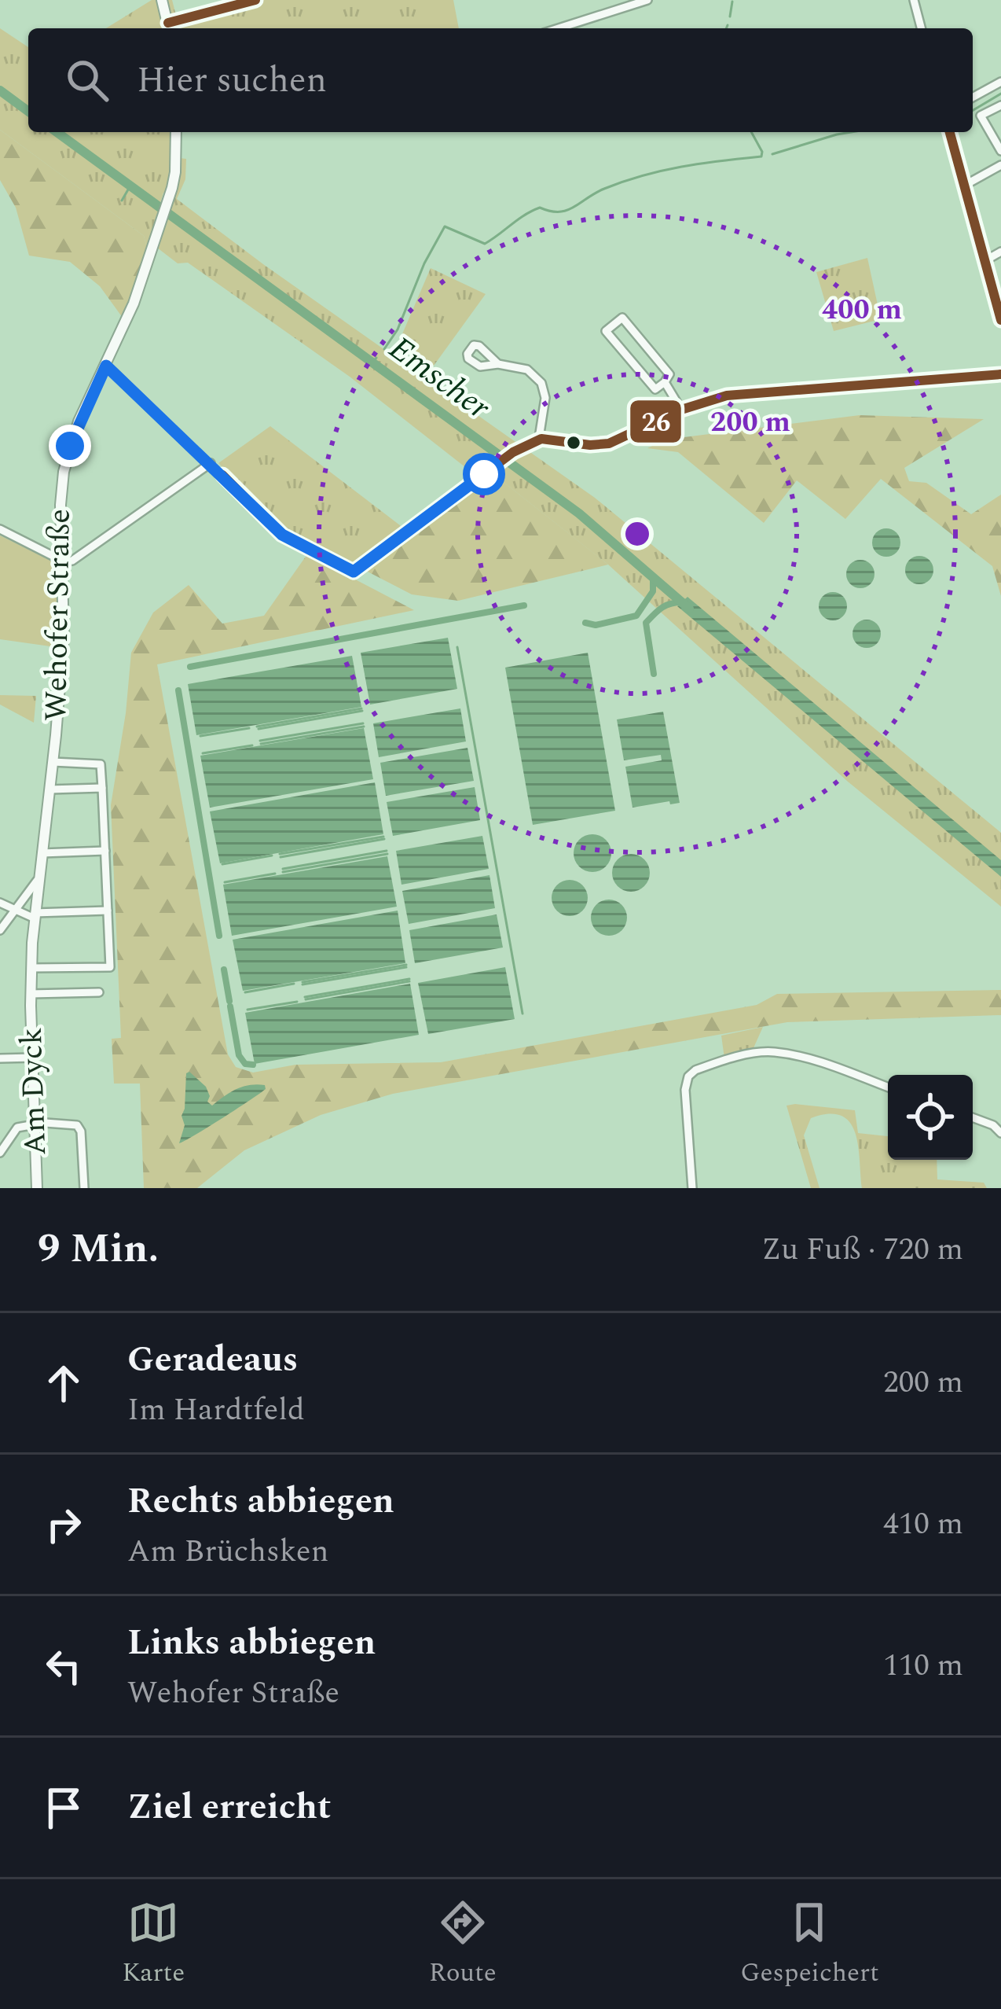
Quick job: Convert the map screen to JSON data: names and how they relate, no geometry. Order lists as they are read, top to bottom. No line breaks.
{"streets":{"main road":["Wehofer Straße","Am Dyck"]},"crossings":[["Wehofer Straße","Am Dyck"]],"water":["Emscher"],"lines":["transit line 26"],"page":{"search":"Hier suchen","heading":["9 Min.","Zu Fuß · 720 m"],"list":[["Geradeaus","Im Hardtfeld","200 m"],["Rechts abbiegen","Am Brüchsken","410 m"],["Links abbiegen","Wehofer Straße","110 m"],"Ziel erreicht"],"nav":["Karte","Route","Gespeichert"]},"rings":["400 m","200 m"]}
